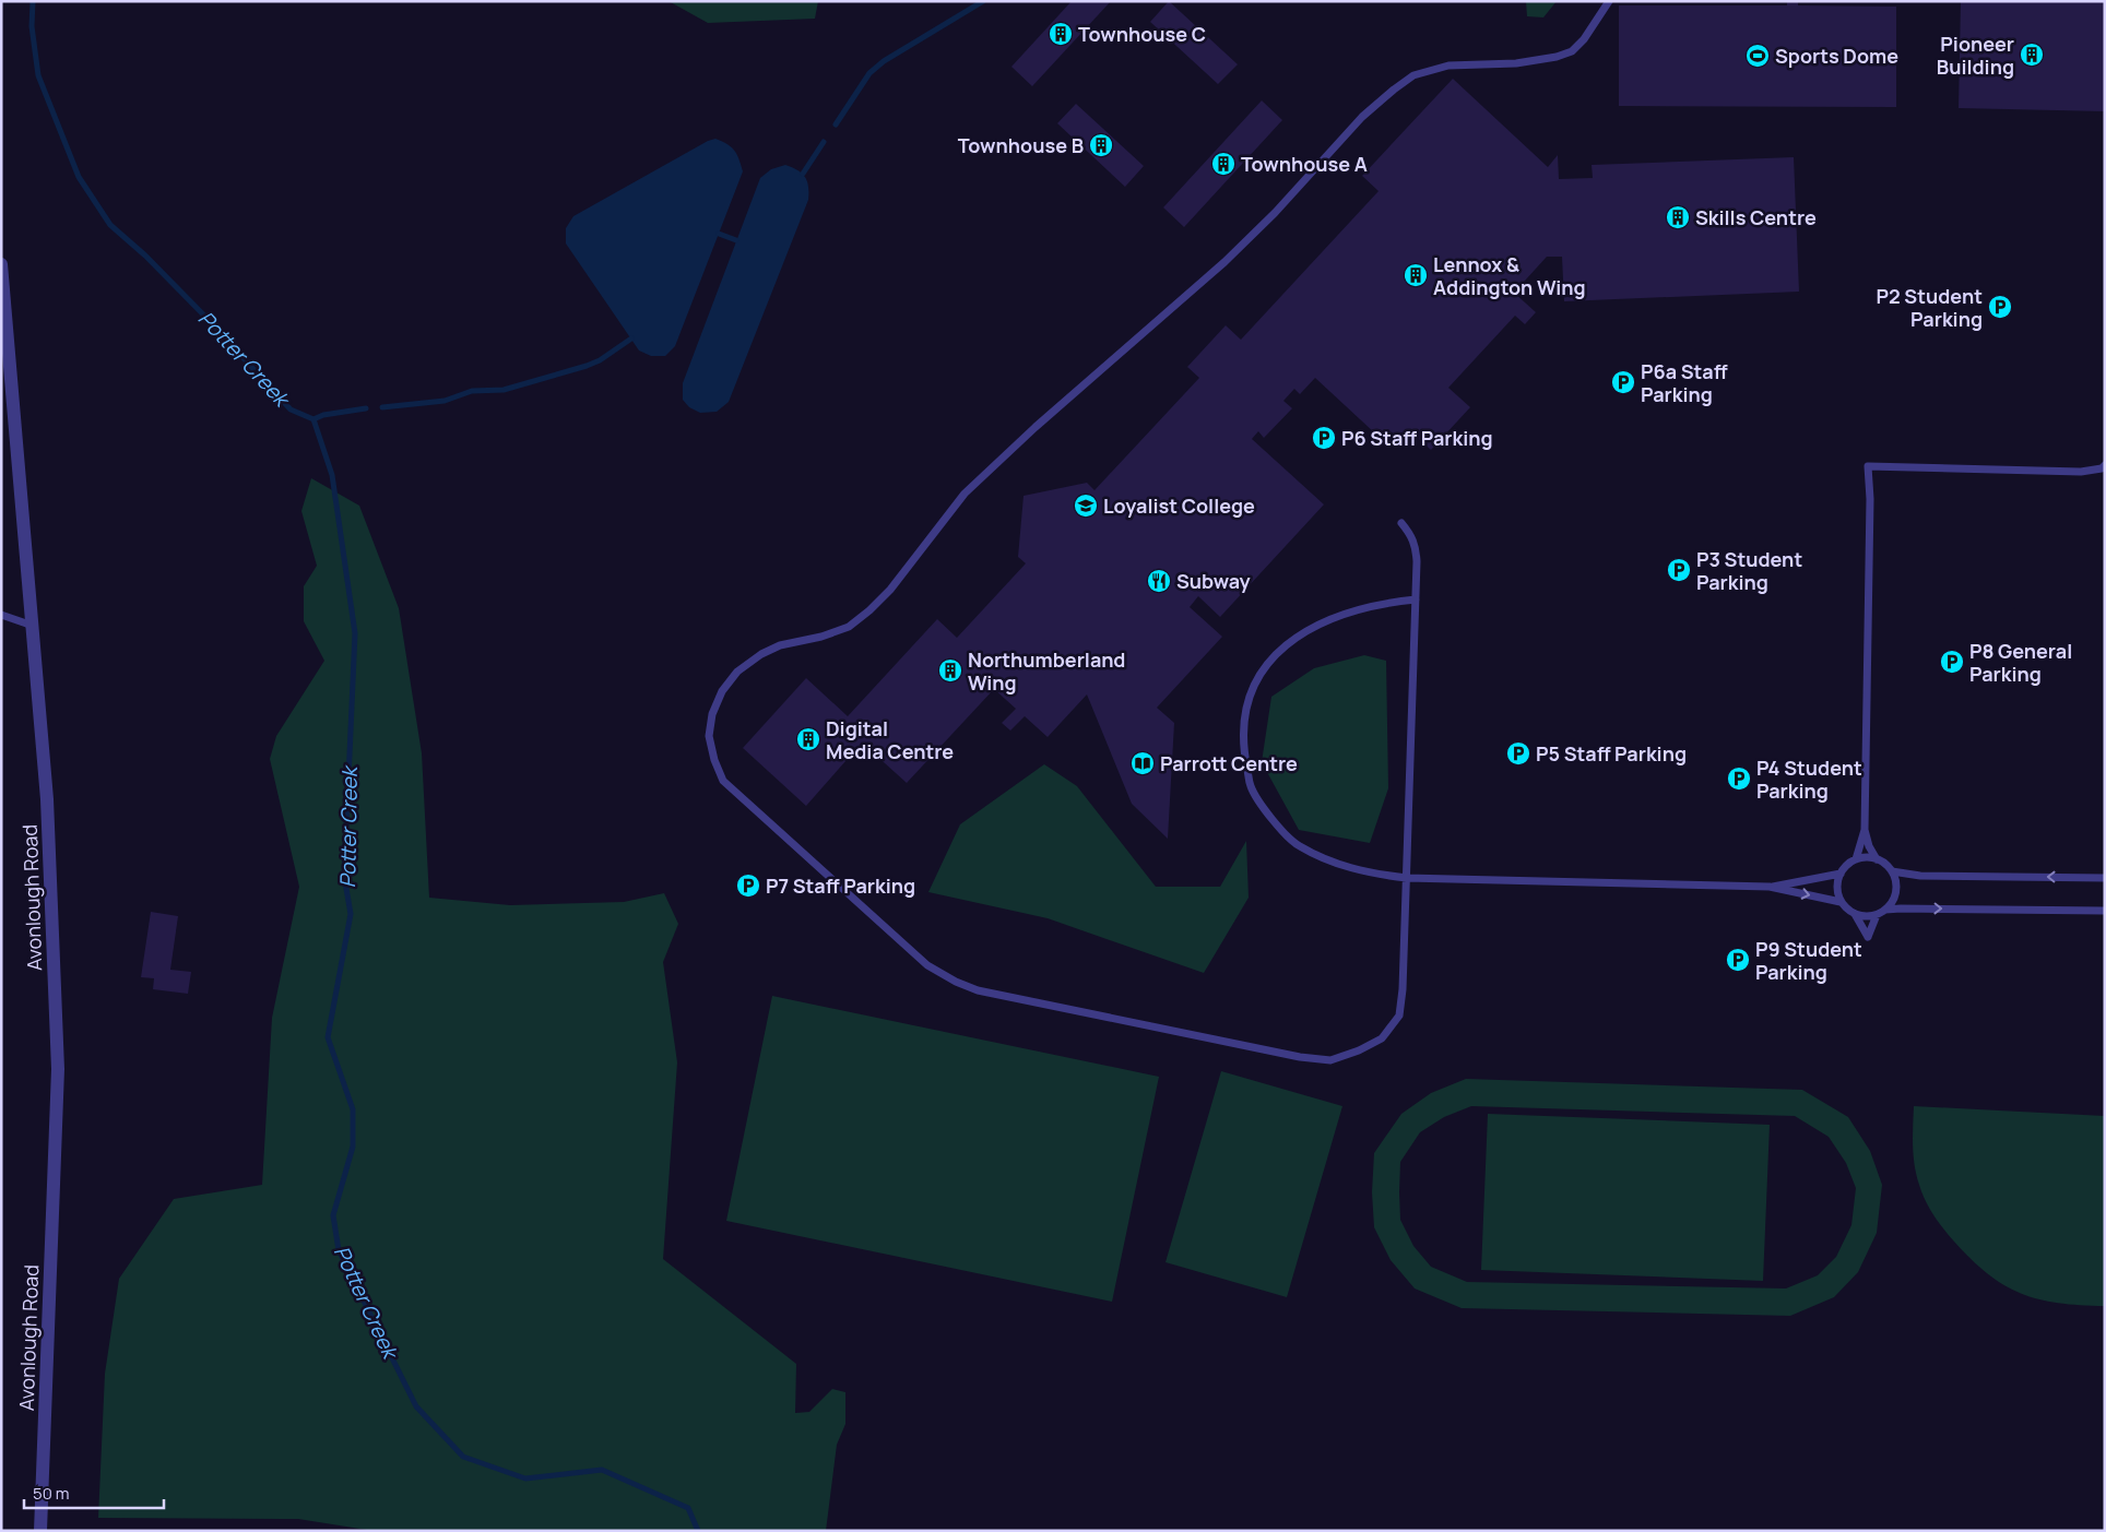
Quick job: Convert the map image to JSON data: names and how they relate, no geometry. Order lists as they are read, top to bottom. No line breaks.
{"streets":{"street":["Avonlough Road"]},"water":["Potter Creek"],"places":{"building":["Townhouse C","Pioneer Building","Townhouse B","Townhouse A","Skills Centre","Lennox & Addington Wing","Northumberland Wing","Digital Media Centre"],"sports":["Sports Dome"],"parking":["P2 Student Parking","P6a Staff Parking","P6 Staff Parking","P3 Student Parking","P8 General Parking","P5 Staff Parking","P4 Student Parking","P7 Staff Parking","P9 Student Parking"],"school or university":["Loyalist College"],"restaurant":["Subway"],"library":["Parrott Centre"]},"scale_bar":"50 m"}
